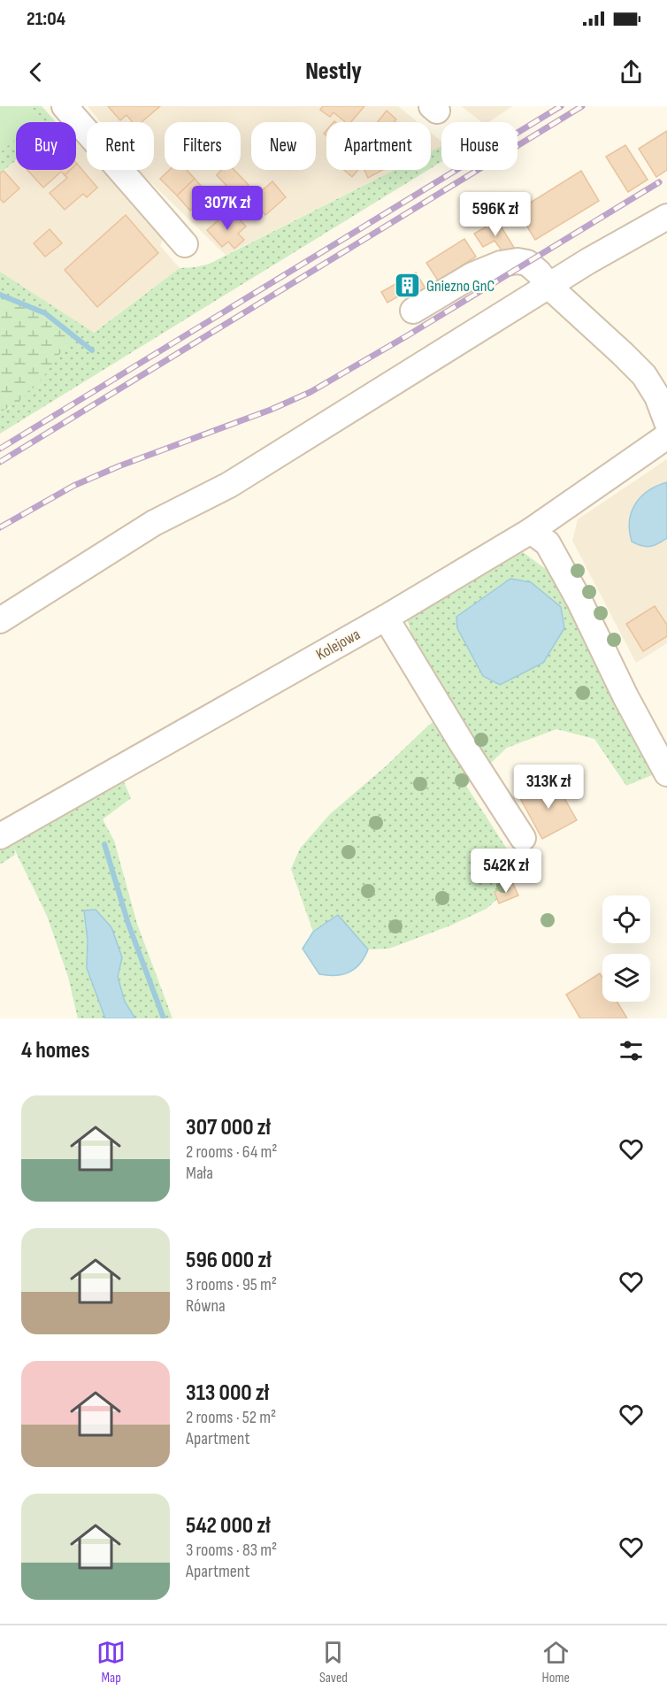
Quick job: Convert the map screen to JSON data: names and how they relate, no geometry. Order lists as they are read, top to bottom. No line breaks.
{"streets":{"street":["Kolejowa"]},"places":{"building":["Gniezno GnC"]},"page":{"status":"21:04","header":"Nestly","chip":["Buy","Rent","Filters","New","Apartment","House"],"price":["307K zł","596K zł","313K zł","542K zł"],"heading":"4 homes","list":[{"name":"307 000 zł","note":"2 rooms · 64 m² · Mała"},{"name":"596 000 zł","note":"3 rooms · 95 m² · Równa"},{"name":"313 000 zł","note":"2 rooms · 52 m² · Apartment"},{"name":"542 000 zł","note":"3 rooms · 83 m² · Apartment"}],"tabs":["Map","Saved","Home"]}}
